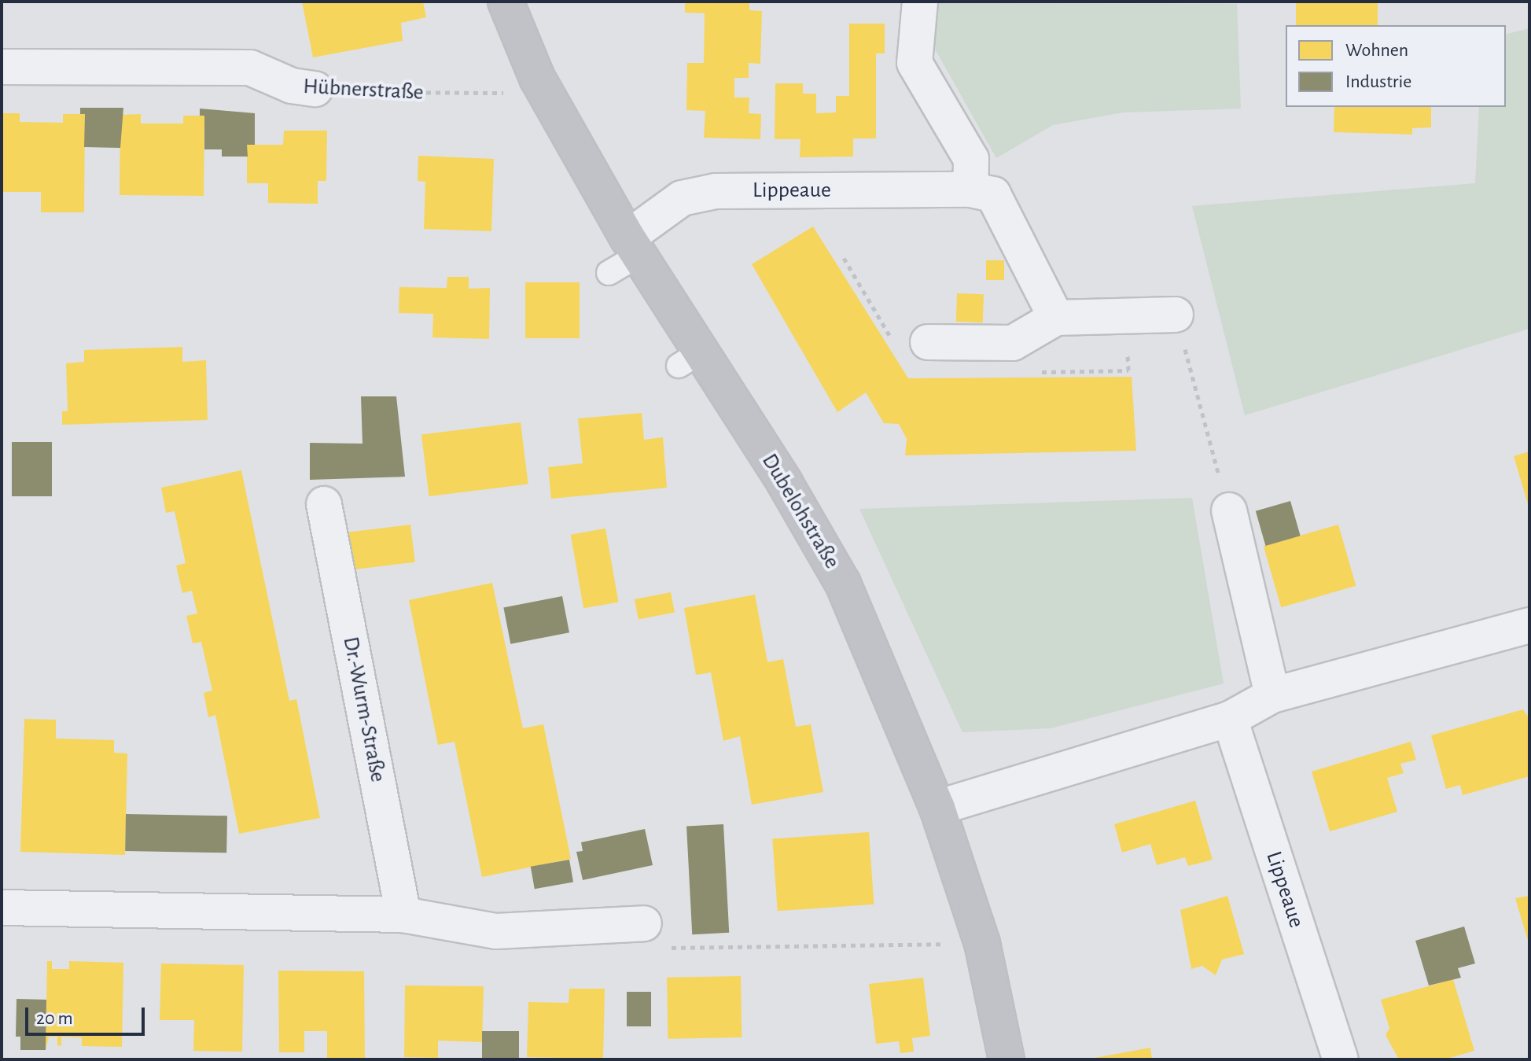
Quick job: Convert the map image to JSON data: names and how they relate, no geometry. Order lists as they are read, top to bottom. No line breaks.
{"streets":{"main road":["Dubelohstraße"],"street":["Hübnerstraße","Lippeaue","Dr.-Wurm-Straße"]},"crossings":[["Hübnerstraße","Dubelohstraße"],["Lippeaue","Dubelohstraße"]],"legend":["Wohnen","Industrie"],"scale_bar":"20 m"}
